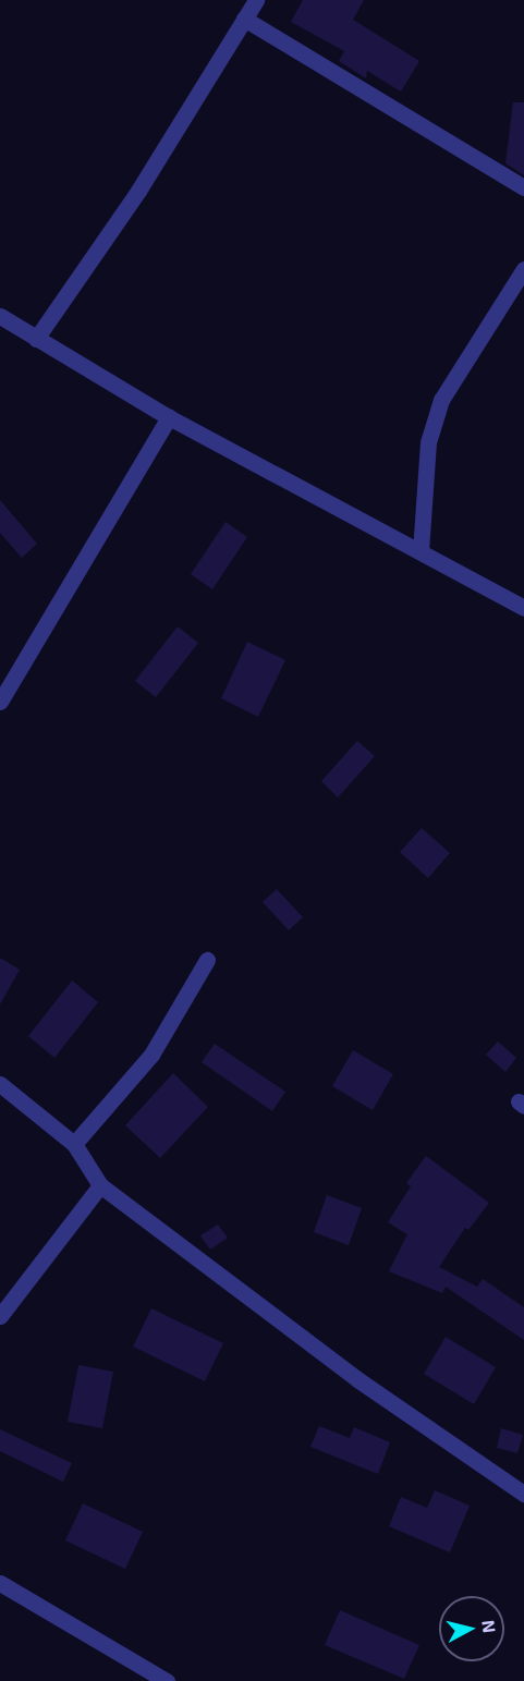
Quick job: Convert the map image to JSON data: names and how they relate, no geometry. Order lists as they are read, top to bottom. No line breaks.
{"north":"right"}
